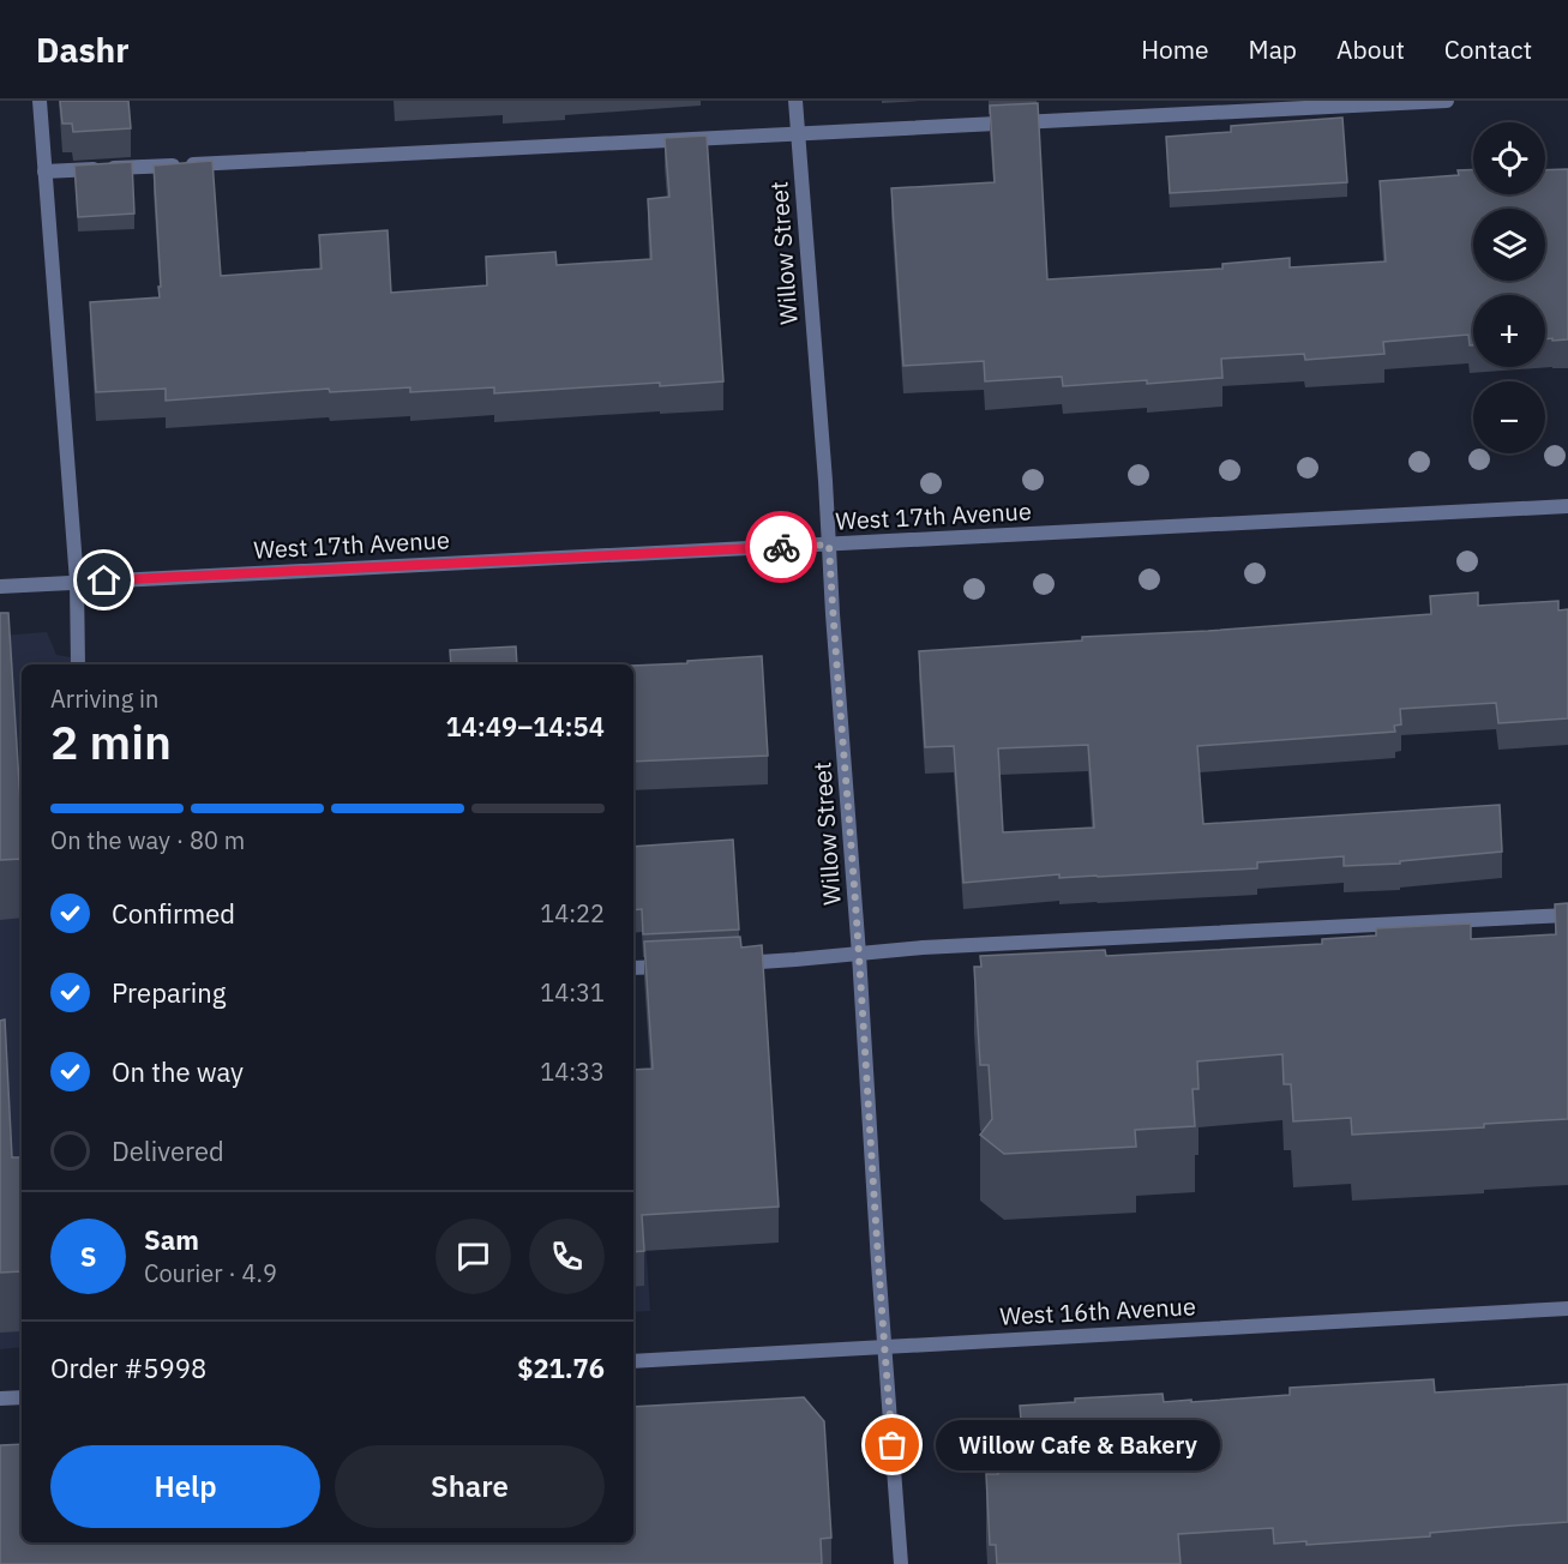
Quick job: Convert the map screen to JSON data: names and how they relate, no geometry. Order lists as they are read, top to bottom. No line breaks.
{"streets":{"street":["Willow Street","West 17th Avenue","West 16th Avenue"]},"crossings":[["Willow Street","West 17th Avenue"],["Willow Street","West 16th Avenue"]],"places":["Willow Cafe & Bakery"],"page":{"header":"Dashr","nav":["Home","Map","About","Contact"],"map_buttons":["+","−"],"heading":["2 min","Arriving in","14:49–14:54"],"panel":["Sam","Courier · 4.9","Order #5998","$21.76"],"bar":"On the way · 80 m","list":[["Confirmed","14:22"],["Preparing","14:31"],["On the way","14:33"],"Delivered"],"round":"S","bubble":"Willow Cafe & Bakery","buttons":["Help","Share"]}}
